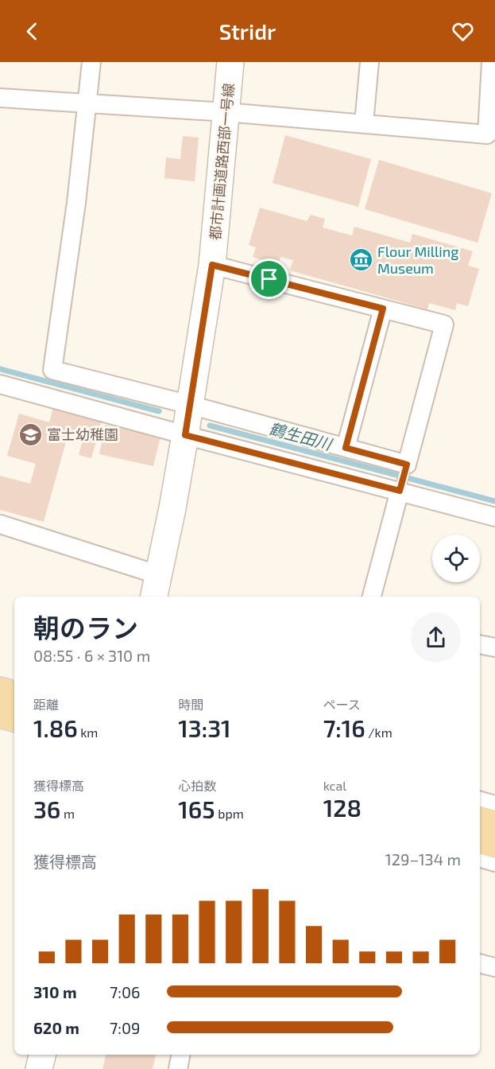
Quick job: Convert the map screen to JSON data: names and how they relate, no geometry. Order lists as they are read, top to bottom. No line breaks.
{"streets":{"street":["都市計画道路西部一号線"]},"water":["鶴生田川"],"places":{"museum":["Flour Milling Museum"],"school or university":["富士幼稚園"]},"page":{"header":"Stridr","heading":["朝のラン","08:55 · 6 × 310 m"],"stats":[["距離","1.86 km"],["時間","13:31"],["ペース","7:16 /km"],["獲得標高","36 m"],["心拍数","165 bpm"],["kcal","128"]],"chart":["獲得標高","129–134 m"],"list":[{"name":"310 m","note":"7:06"},{"name":"620 m","note":"7:09"}]}}
